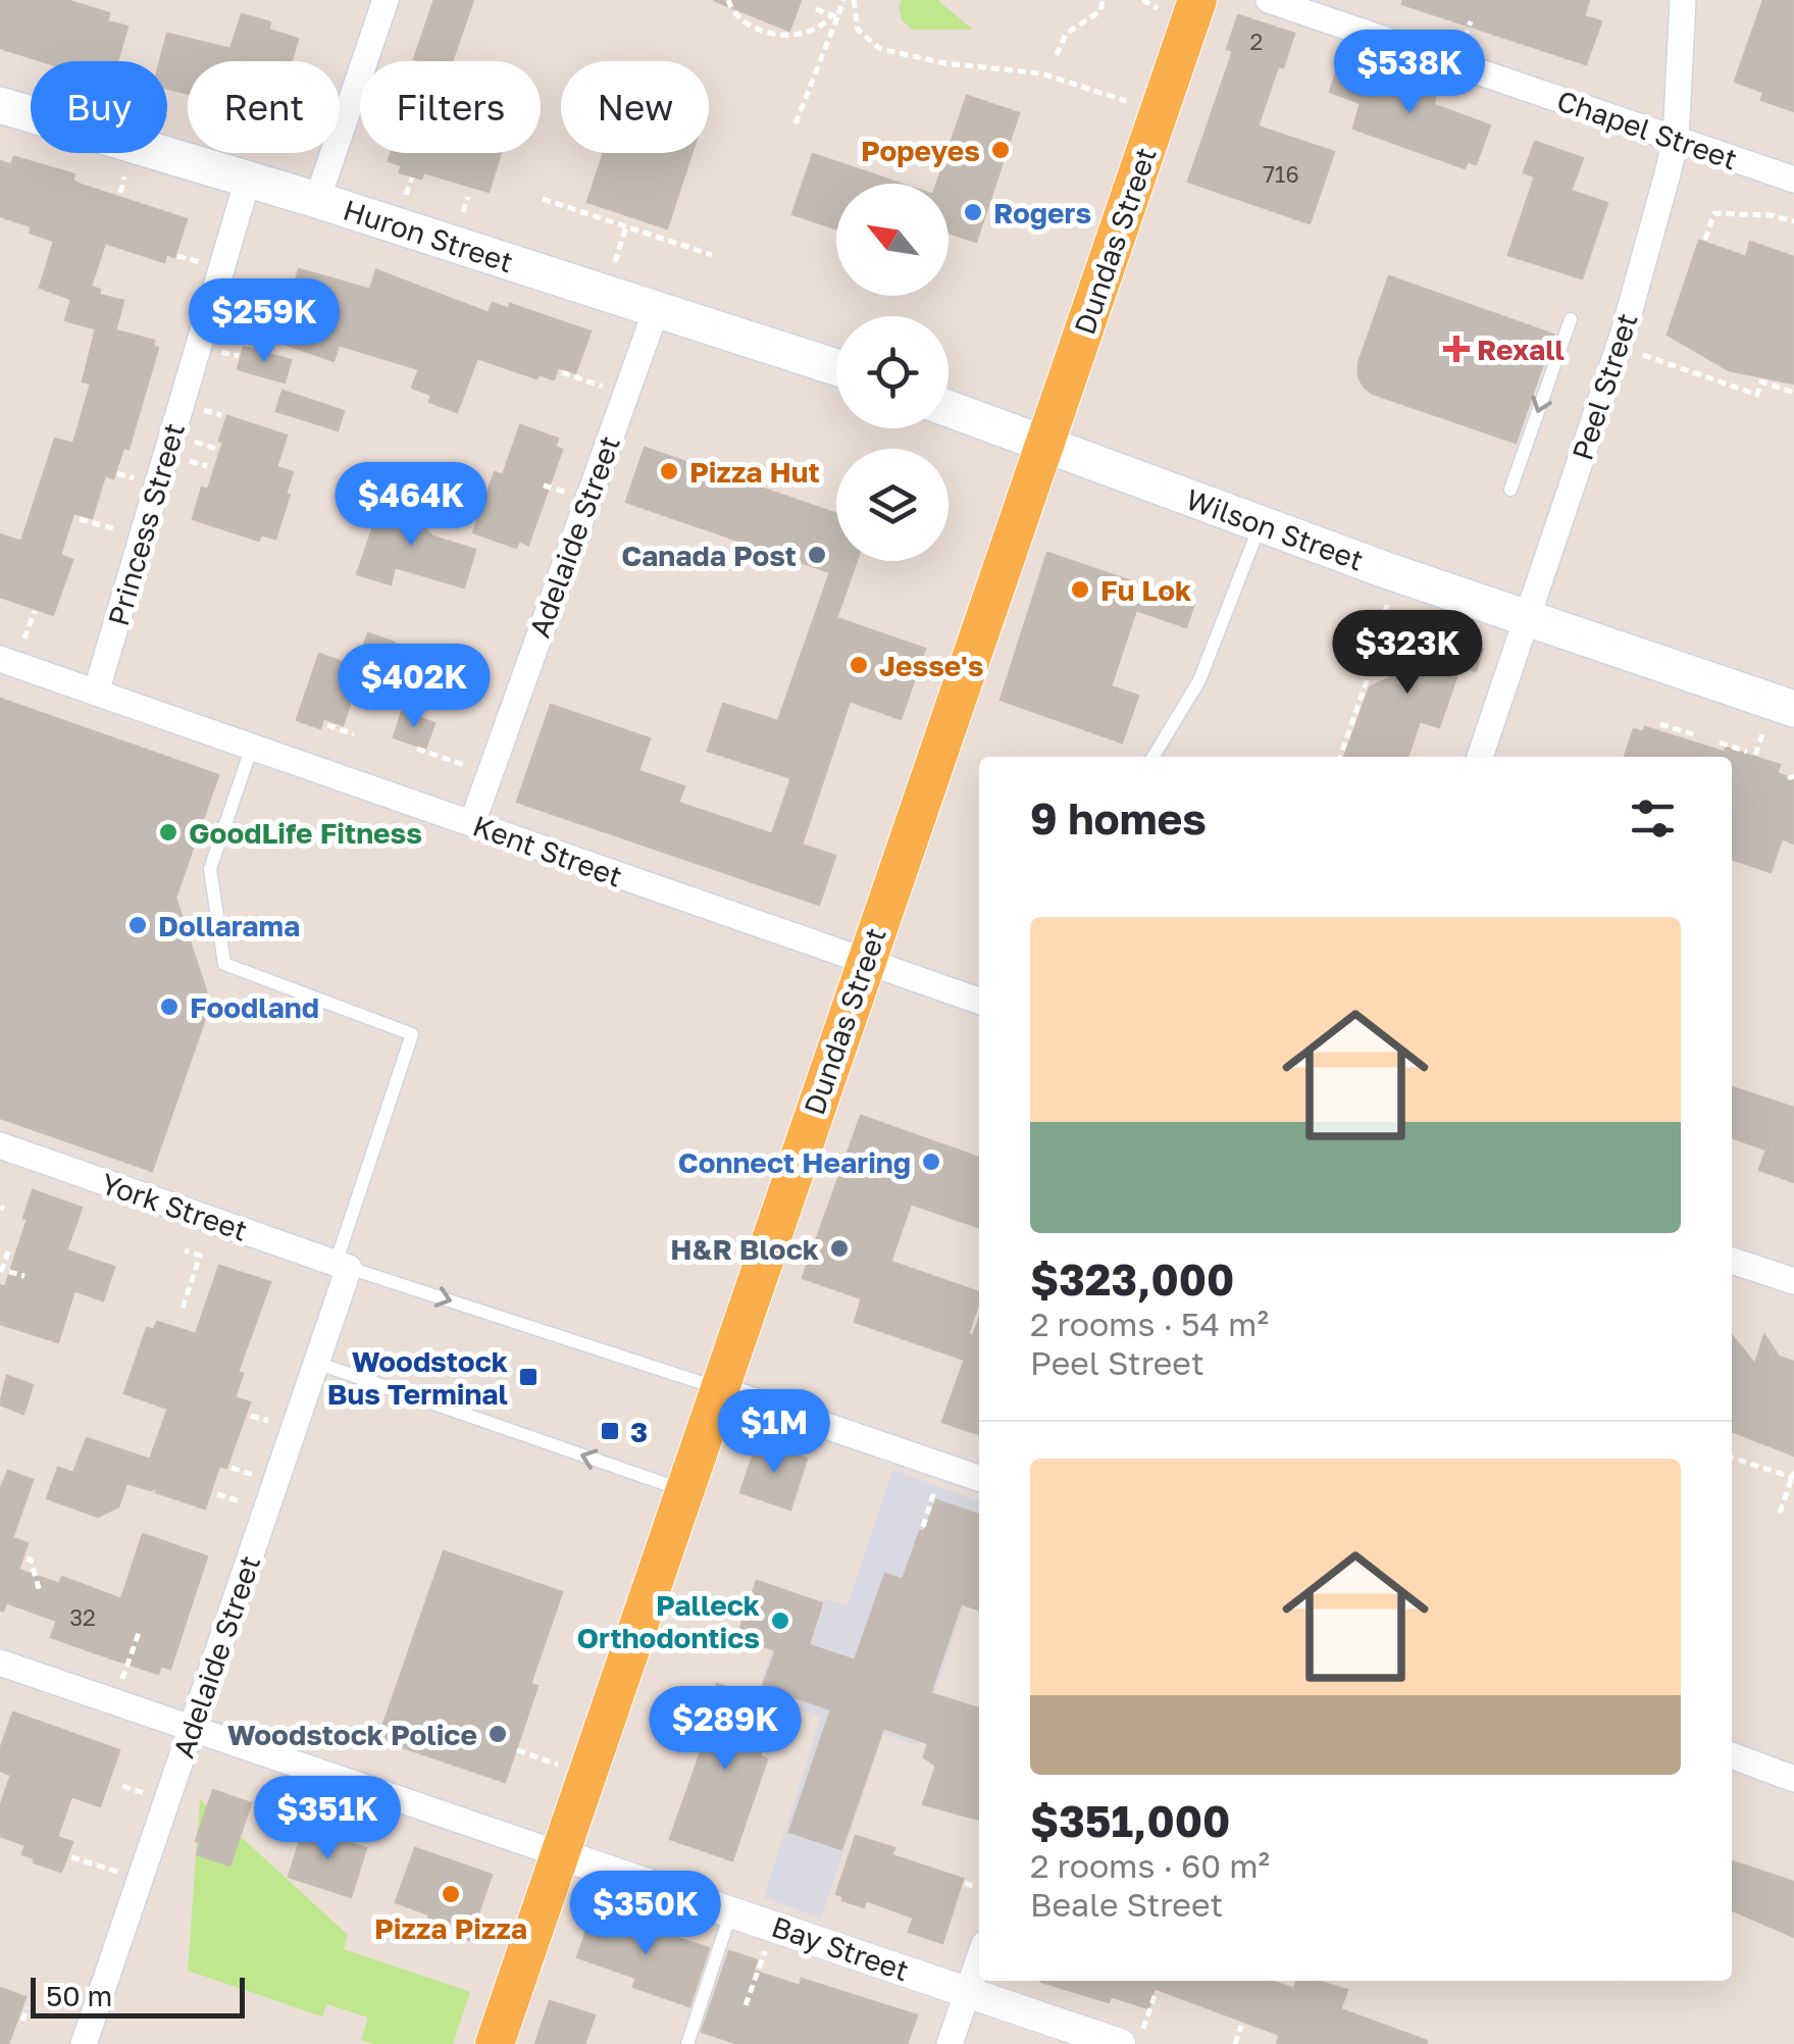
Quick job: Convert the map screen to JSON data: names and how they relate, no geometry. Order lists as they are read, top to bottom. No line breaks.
{"streets":{"main road":["Huron Street","Dundas Street","Wilson Street"],"street":["Chapel Street","Peel Street","Princess Street","Adelaide Street","Kent Street","York Street","Bay Street"]},"crossings":[["Chapel Street","Peel Street"],["Huron Street","Princess Street"],["Huron Street","Adelaide Street"],["Dundas Street","Wilson Street"],["Dundas Street","Kent Street"],["Dundas Street","Bay Street"],["Peel Street","Wilson Street"],["Princess Street","Kent Street"],["Adelaide Street","Kent Street"],["Adelaide Street","York Street"]],"places":{"other":["Popeyes","Rogers","Pizza Hut","Canada Post","Fu Lok","Jesse's","GoodLife Fitness","Dollarama","Foodland","Connect Hearing","H&R Block","Palleck Orthodontics","Woodstock Police","Pizza Pizza"],"health":["Rexall"],"transit":["Woodstock Bus Terminal","3"]},"house_numbers":["2","716","32"],"scale_bar":"50 m","north":"top left","page":{"price":["$538K","$259K","$464K","$323K","$402K","$1M","$289K","$351K","$350K"],"chip":["Buy","Rent","Filters","New"],"heading":"9 homes","list":[{"name":"$323,000","note":"2 rooms · 54 m² · Peel Street"},{"name":"$351,000","note":"2 rooms · 60 m² · Beale Street"}],"scale":"50 m"}}
